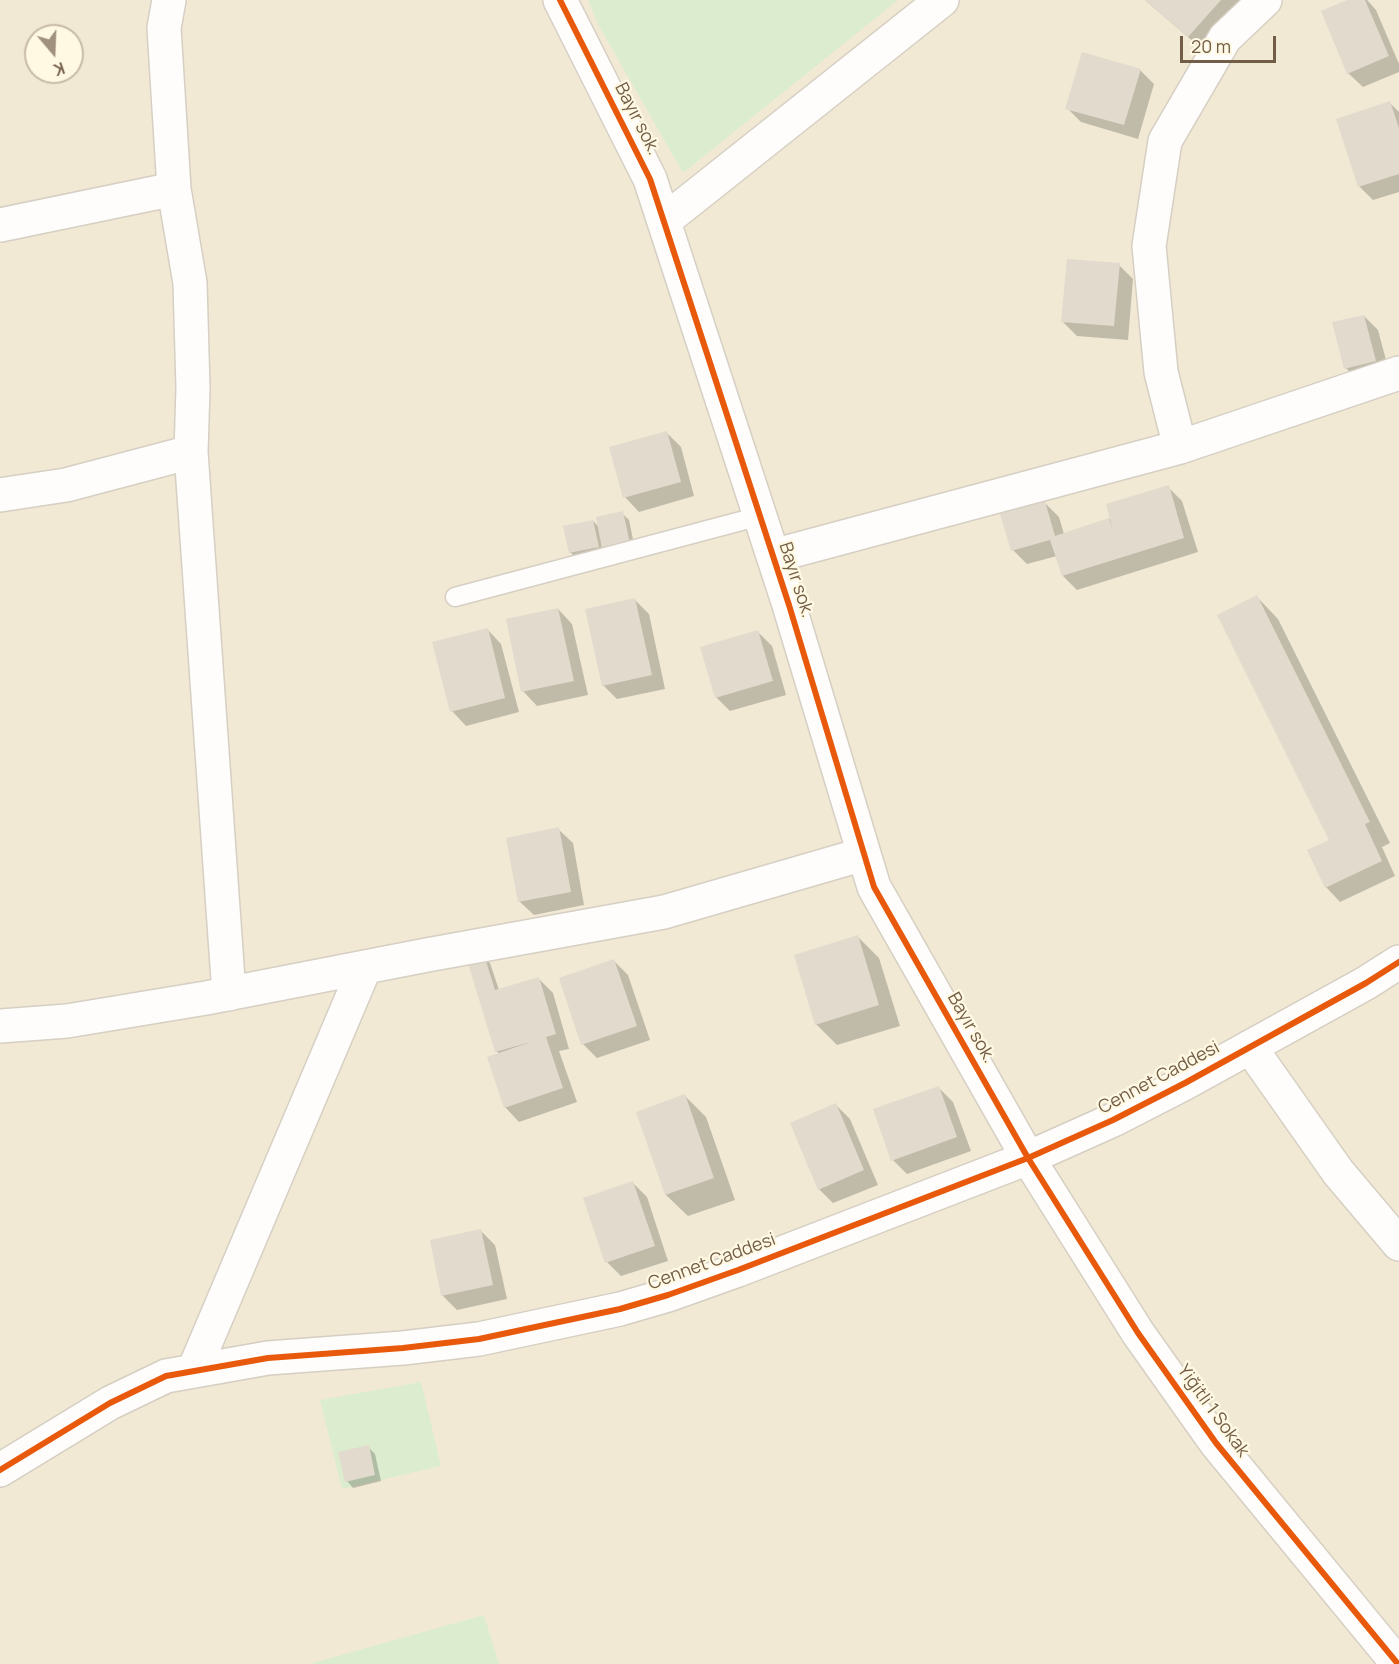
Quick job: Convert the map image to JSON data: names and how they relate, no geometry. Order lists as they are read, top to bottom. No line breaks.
{"streets":{"street":["Bayır sok.","Cennet Caddesi","Yiğitli 1 Sokak"]},"crossings":[["Bayır sok.","Cennet Caddesi"],["Bayır sok.","Yiğitli 1 Sokak"],["Cennet Caddesi","Yiğitli 1 Sokak"]],"scale_bar":"20 m","north":"bottom"}
